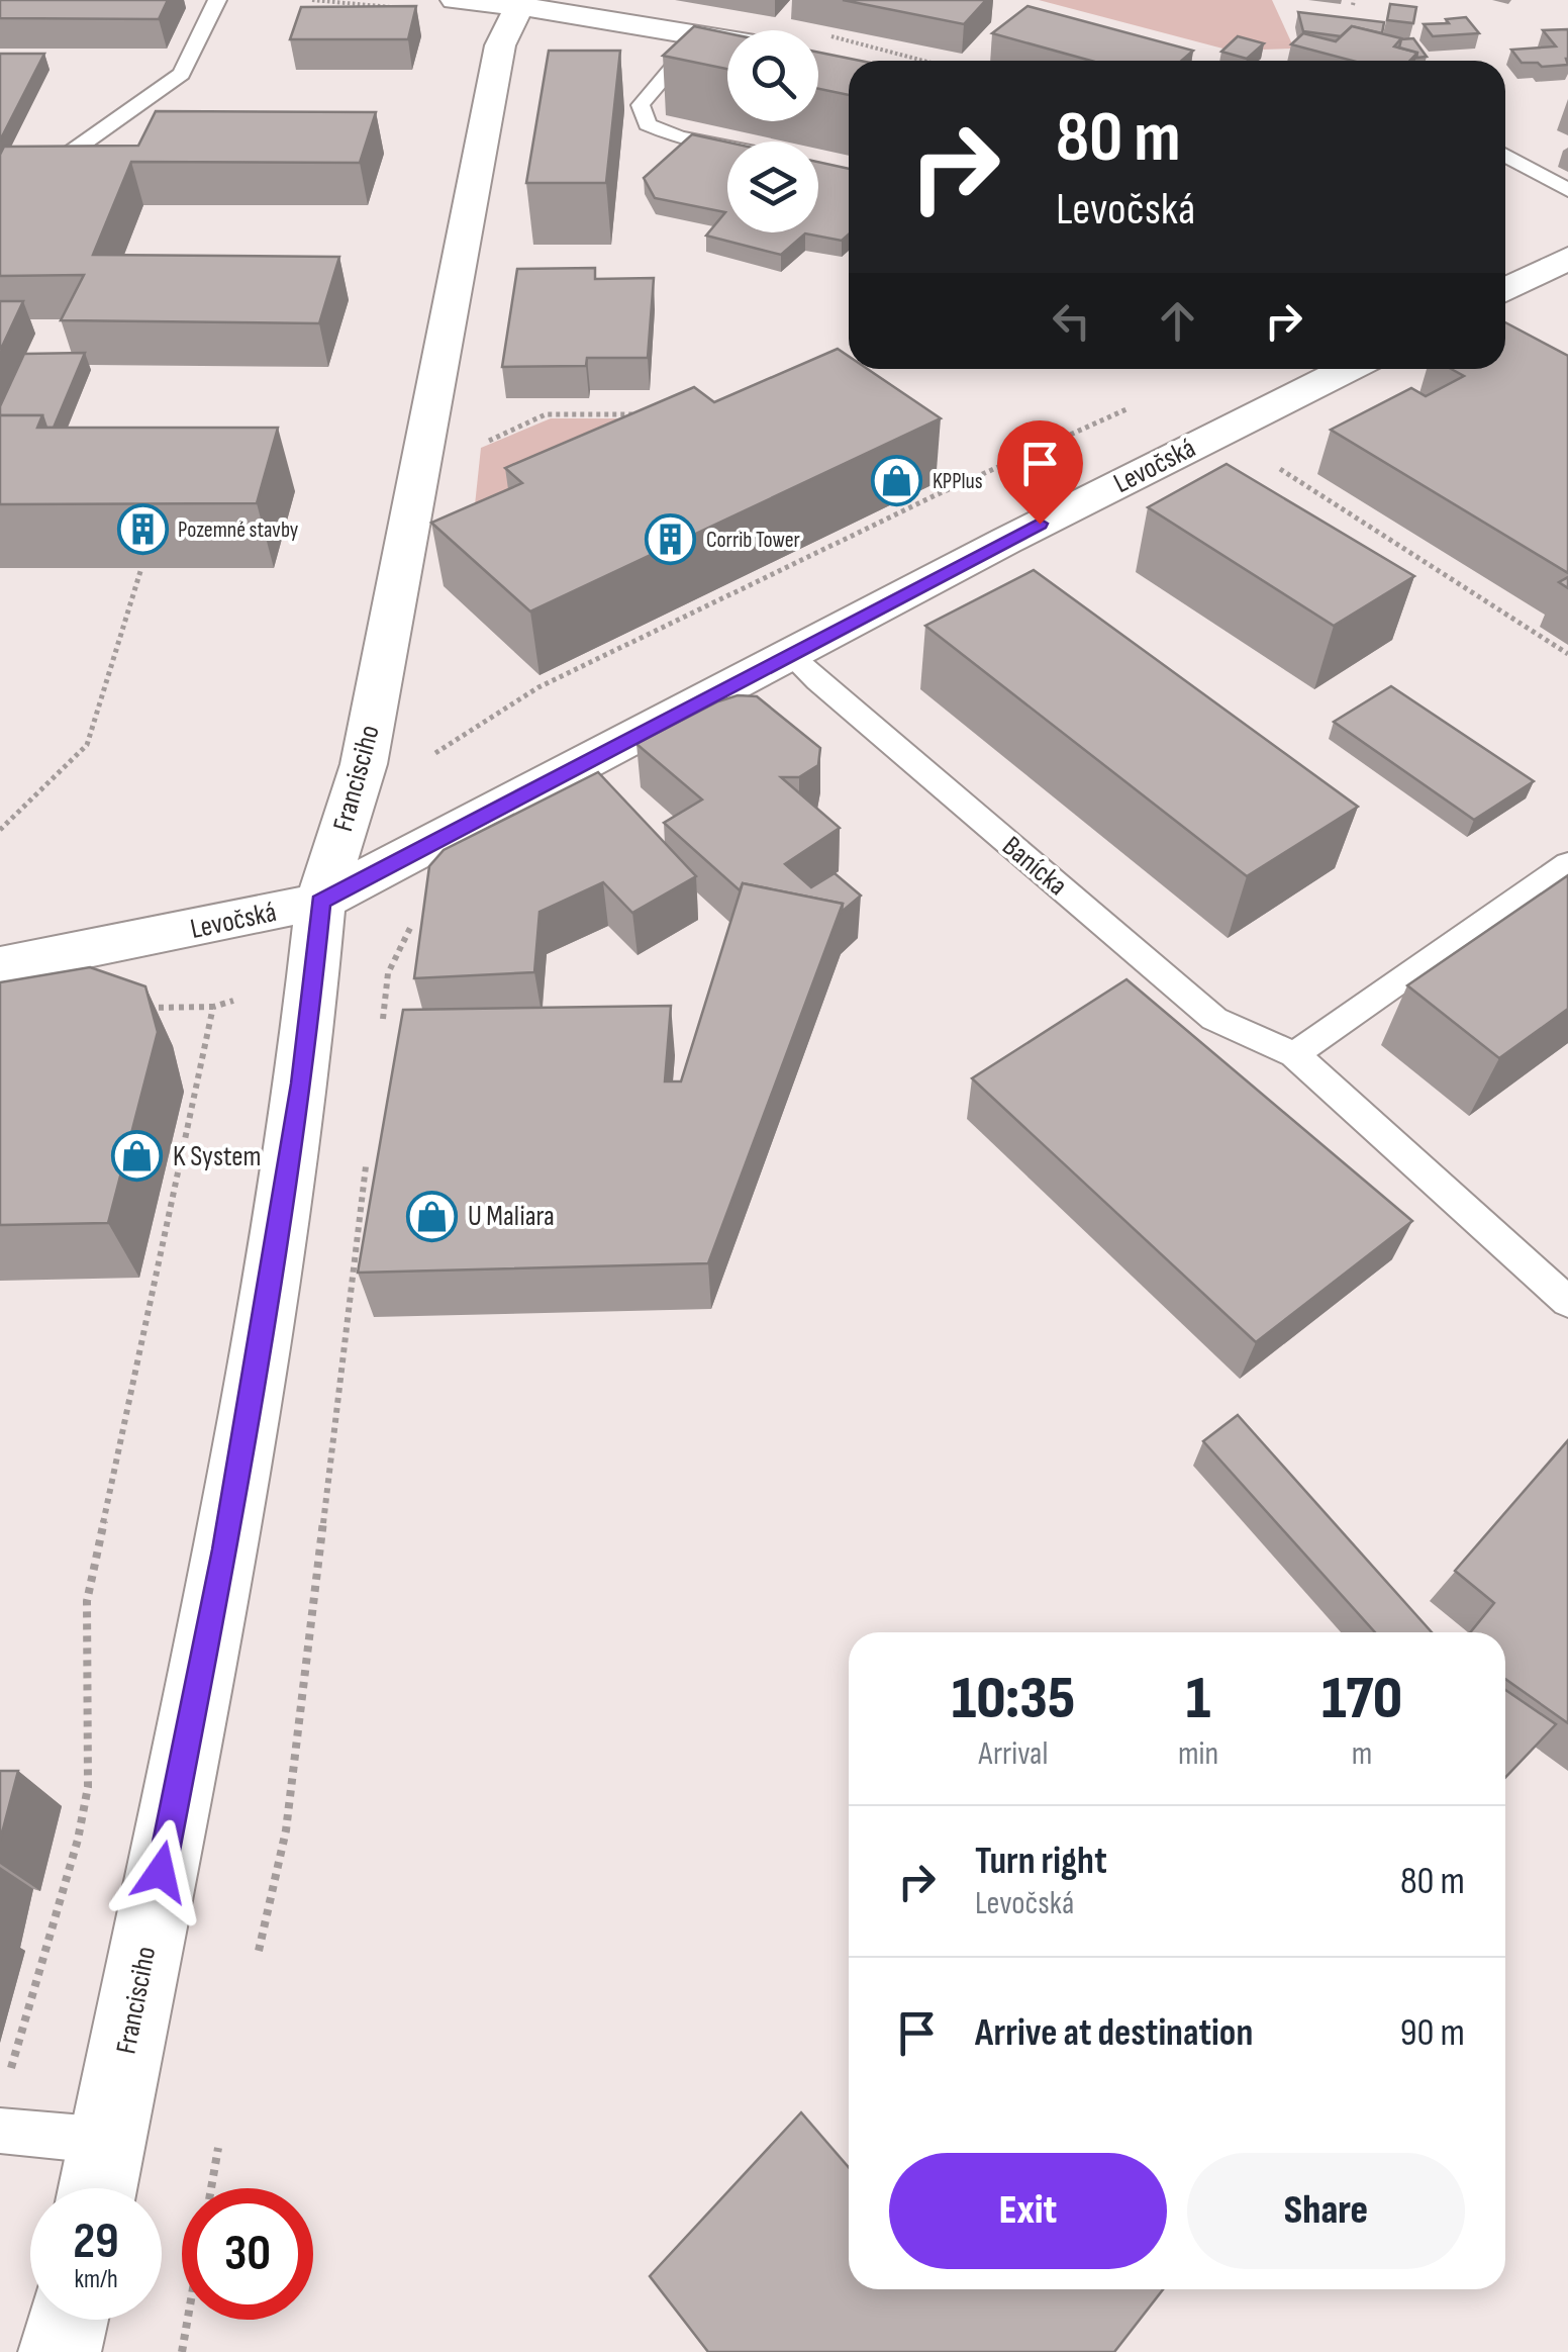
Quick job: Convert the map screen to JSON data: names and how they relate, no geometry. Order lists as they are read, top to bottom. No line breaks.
{"streets":{"street":["Levočská","Francisciho"],"lane":["Banícka"]},"crossings":[["Levočská","Francisciho"],["Levočská","Banícka"]],"places":{"shop":["KPPlus","K System","U Maliara"],"building":["Pozemné stavby","Corrib Tower"]},"page":{"turn":["80 m","Levočská"],"eta":["10:35","Arrival","1","min","170","m"],"list":[{"name":"Turn right","note":"Levočská","value":"80 m"},{"name":"Arrive at destination","value":"90 m"}],"buttons":["Exit","Share"],"speed":"29 km/h","limit":"30"}}
